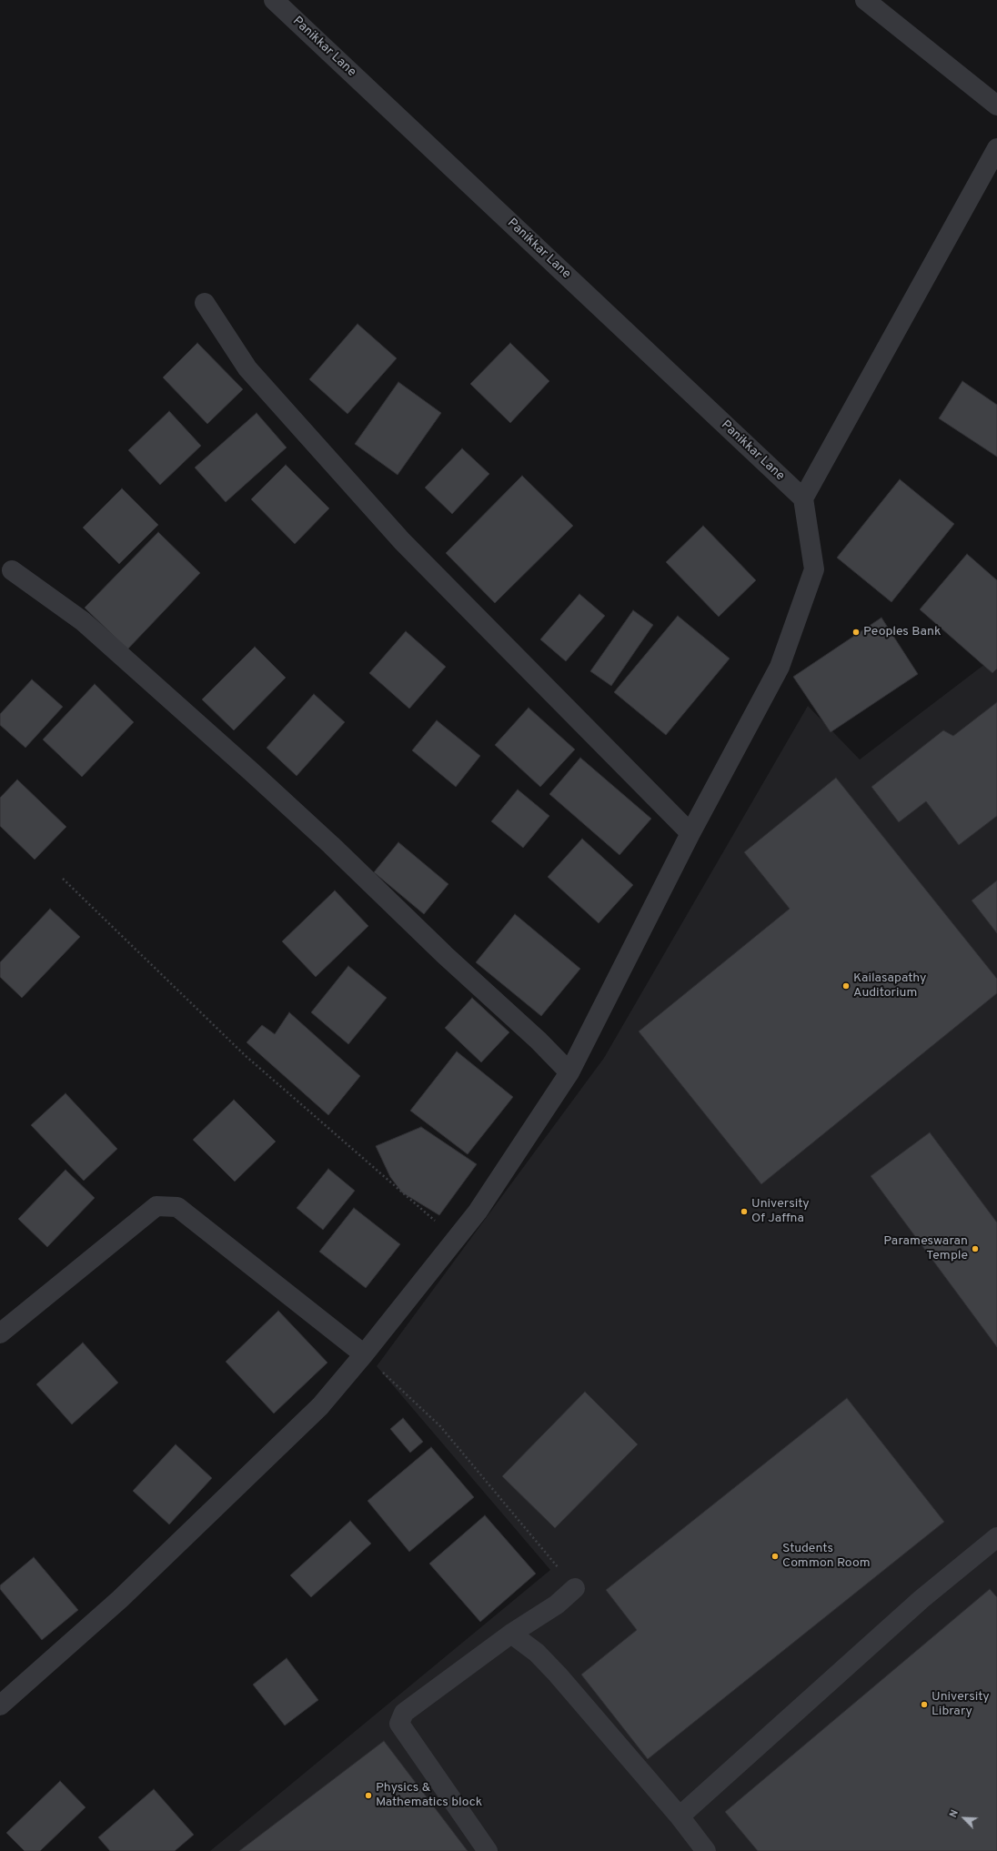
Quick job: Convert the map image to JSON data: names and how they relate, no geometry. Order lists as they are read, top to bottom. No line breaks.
{"streets":{"street":["Panikkar Lane"]},"places":["Peoples Bank","Kailasapathy Auditorium","University Of Jaffna","Parameswaran Temple","Students Common Room","University Library","Physics & Mathematics block"],"north":"top left"}
